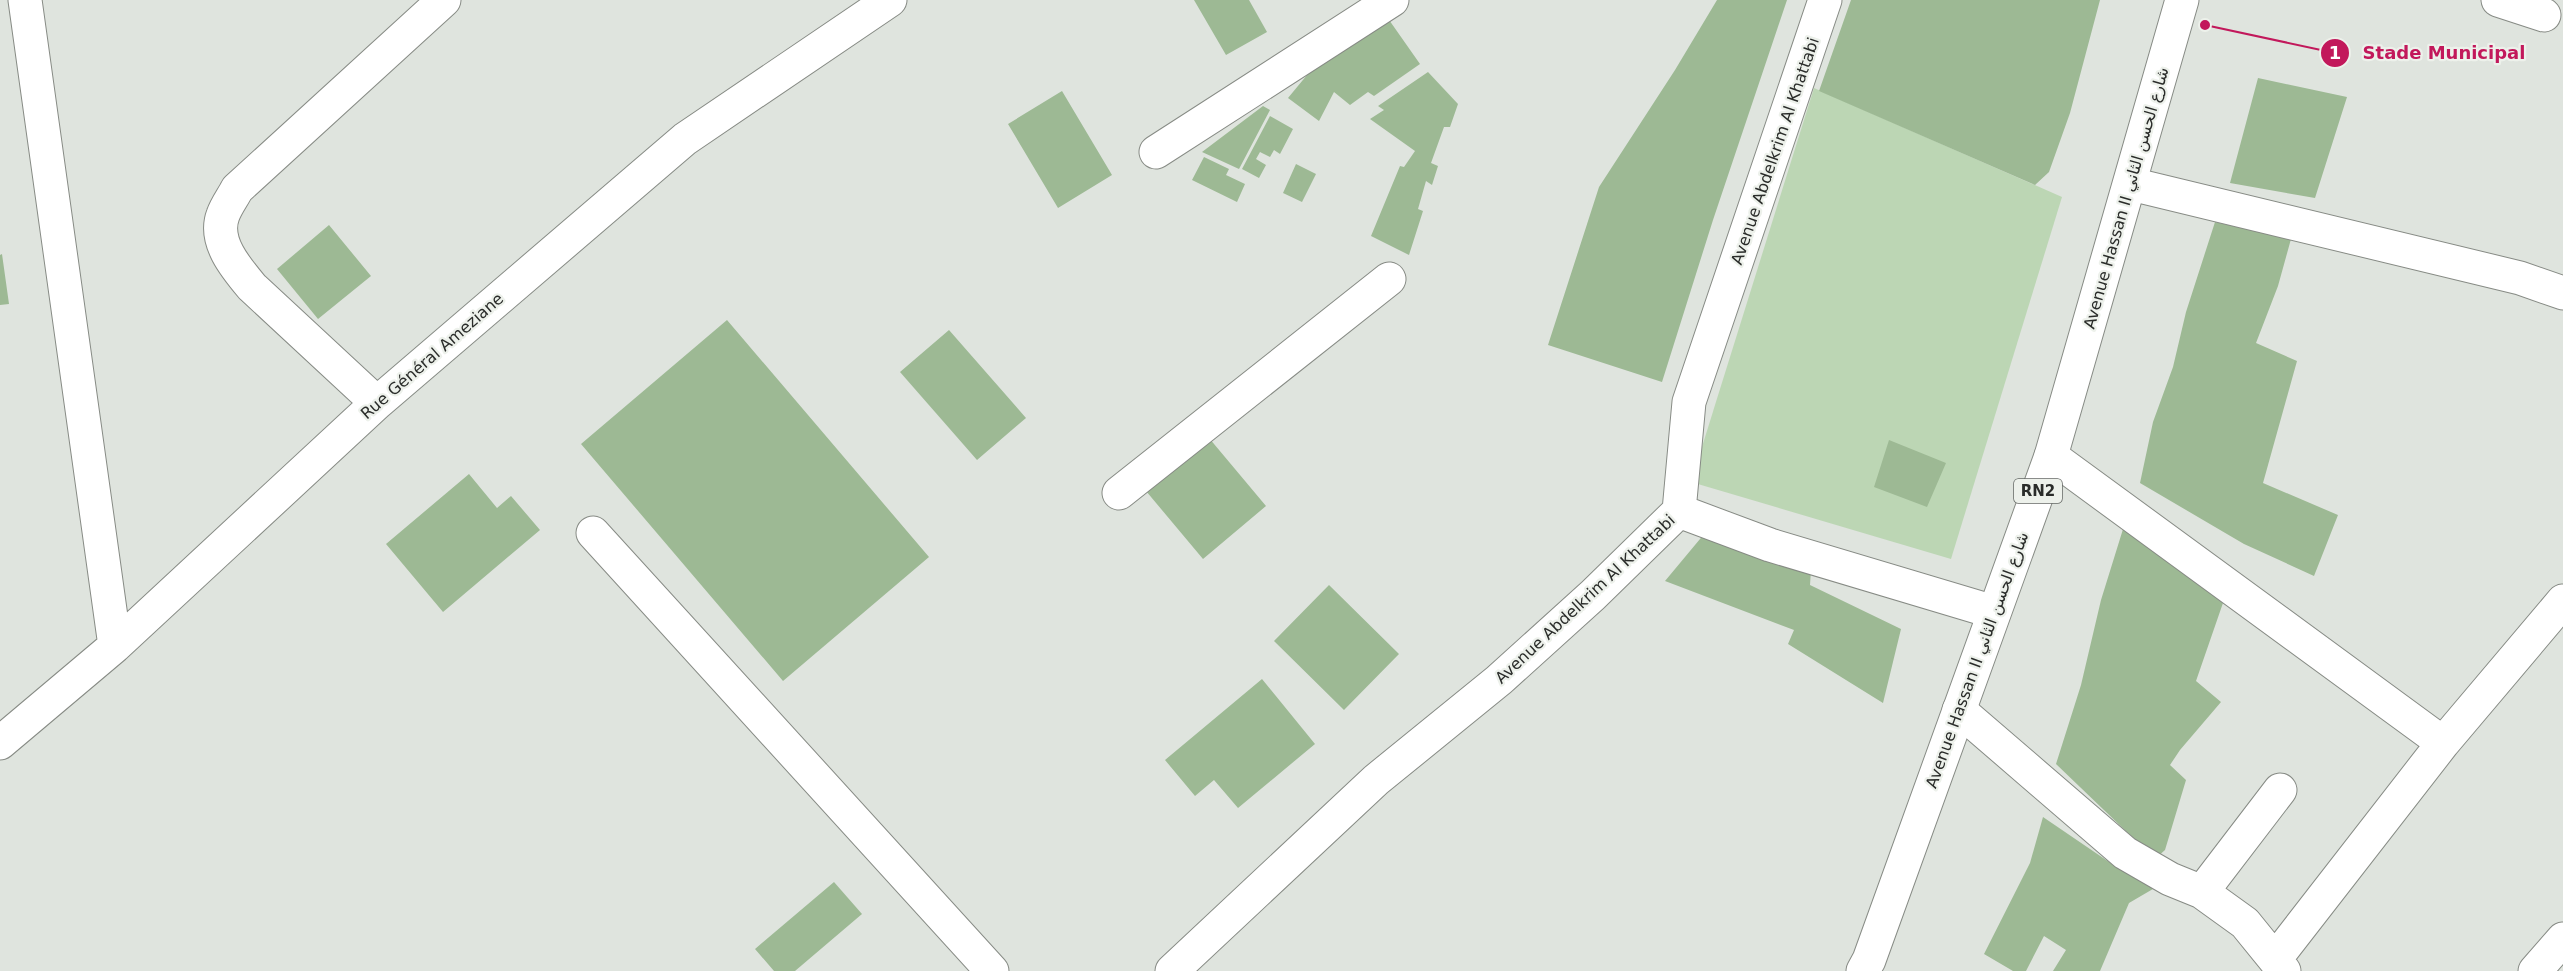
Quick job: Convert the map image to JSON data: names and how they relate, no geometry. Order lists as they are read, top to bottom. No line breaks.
{"streets":{"street":["Avenue Abdelkrim Al Khattabi","Avenue Hassan II شارع الحسن الثاني","Rue Général Ameziane","RN2"]},"places":["Stade Municipal"]}
